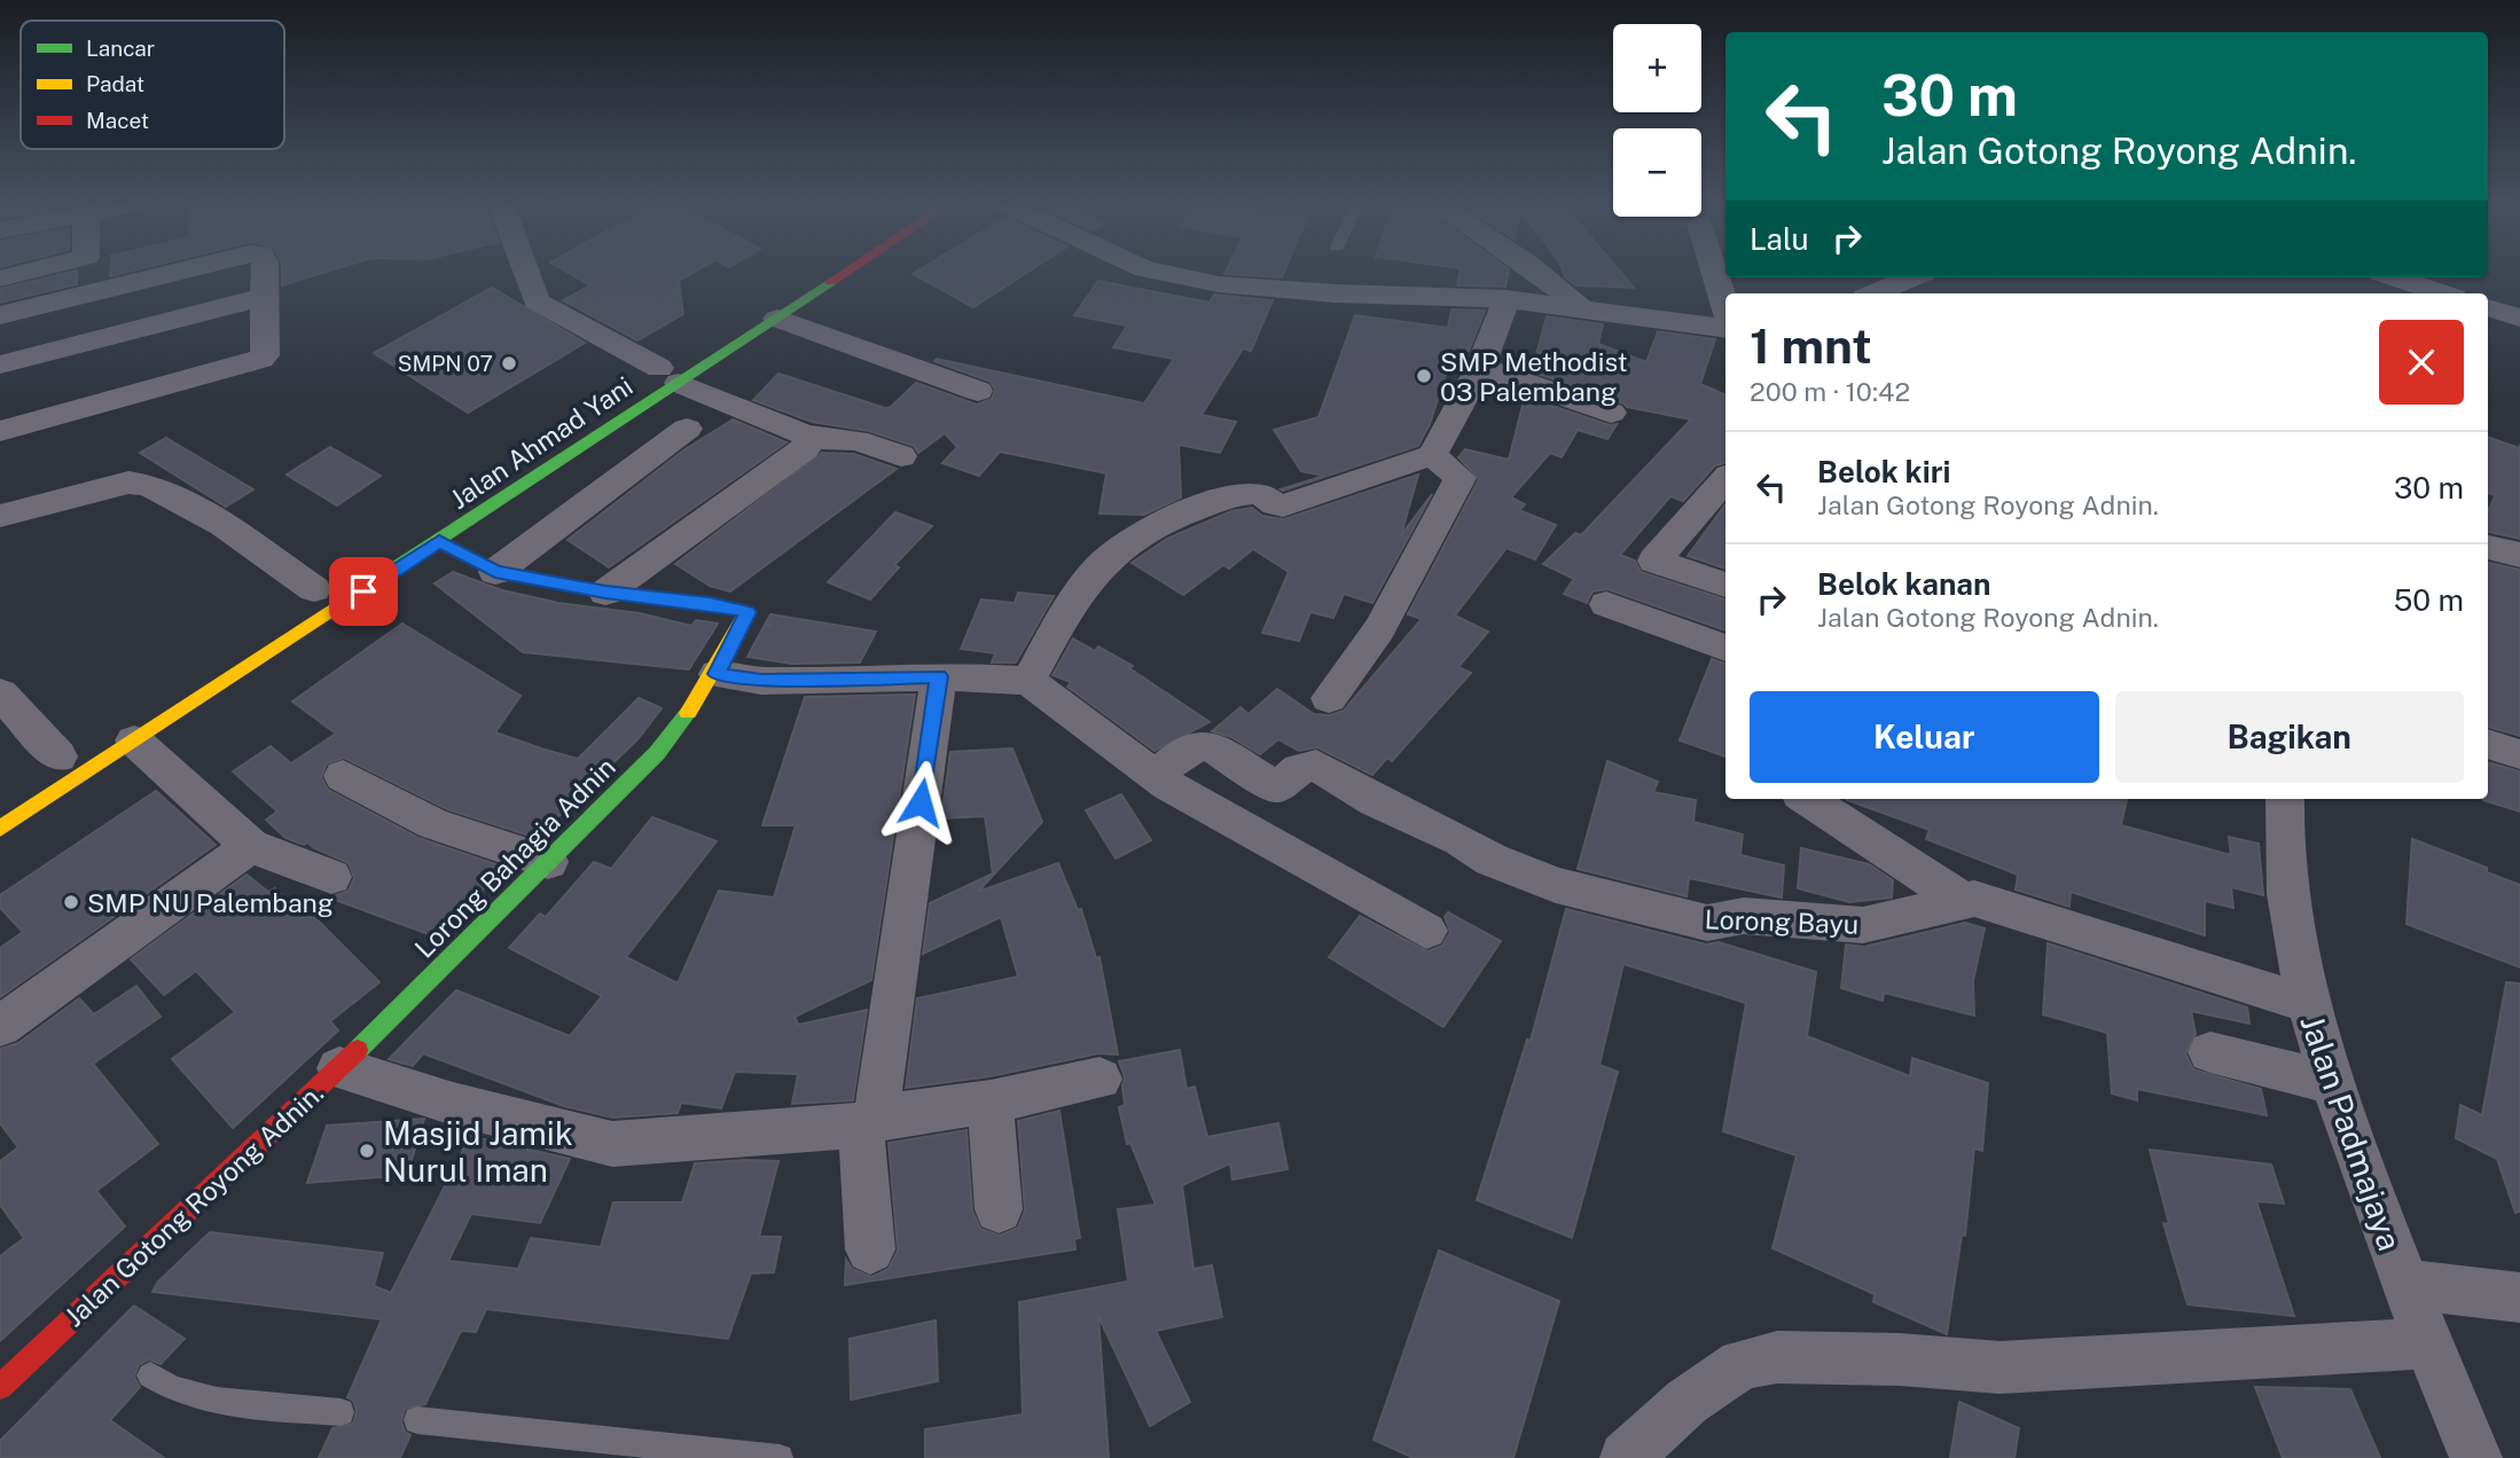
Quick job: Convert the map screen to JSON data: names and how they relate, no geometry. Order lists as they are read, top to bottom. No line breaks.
{"streets":{"main road":["Jalan Ahmad Yani","Lorong Bahagia Adnin","Jalan Gotong Royong Adnin."],"street":["Lorong Bayu","Jalan Padmajaya"]},"crossings":[["Lorong Bahagia Adnin","Jalan Gotong Royong Adnin."],["Lorong Bayu","Jalan Padmajaya"]],"places":["SMPN 07","SMP Methodist 03 Palembang","SMP NU Palembang","Masjid Jamik Nurul Iman"],"legend":["Lancar","Padat","Macet"],"page":{"map_buttons":["+","−"],"turn":["30 m","Jalan Gotong Royong Adnin."],"then":"Lalu","heading":["1 mnt","200 m · 10:42"],"list":[{"name":"Belok kiri","note":"Jalan Gotong Royong Adnin.","value":"30 m"},{"name":"Belok kanan","note":"Jalan Gotong Royong Adnin.","value":"50 m"}],"buttons":["Keluar","Bagikan"]}}
